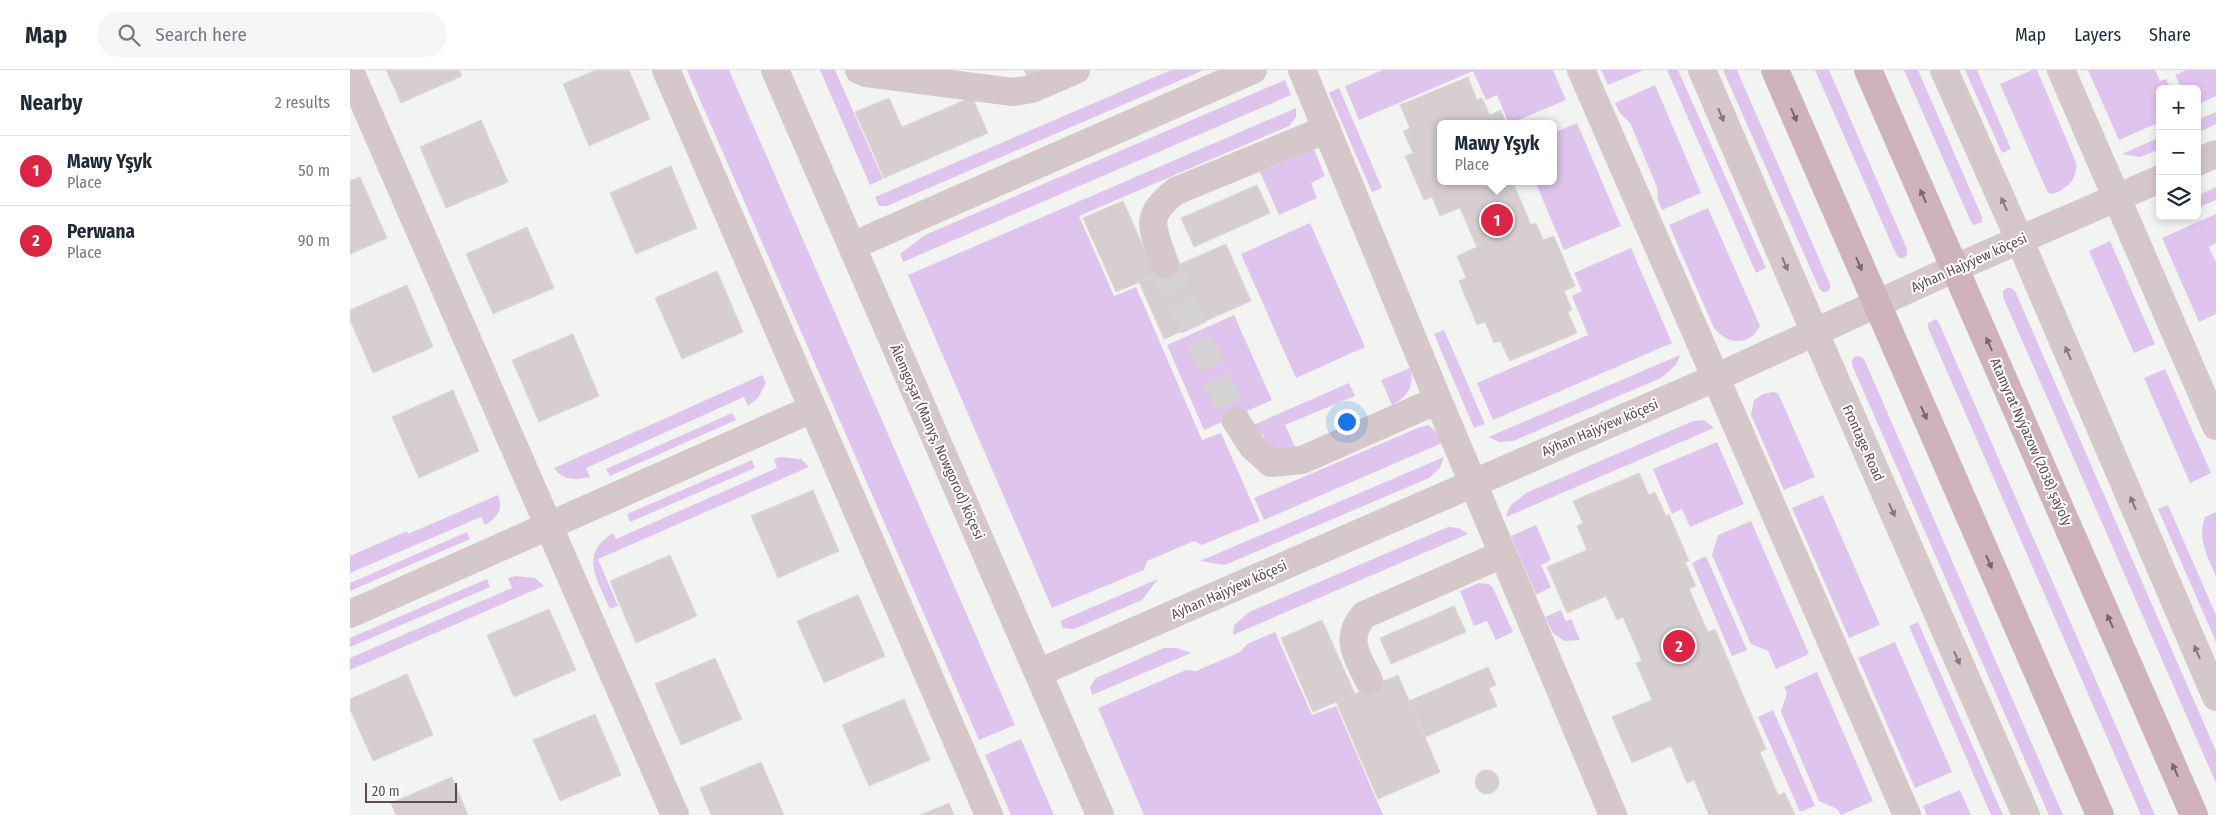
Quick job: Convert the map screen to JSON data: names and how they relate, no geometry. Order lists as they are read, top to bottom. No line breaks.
{"streets":{"main road":["Atamyrat Nyýazow (2038) şaýoly"],"street":["Aýhan Hajyýew köçesi","Älemgoşar (Manyş, Nowgorod) köçesi","Frontage Road"]},"crossings":[["Aýhan Hajyýew köçesi","Älemgoşar (Manyş, Nowgorod) köçesi"],["Aýhan Hajyýew köçesi","Atamyrat Nyýazow (2038) şaýoly"],["Aýhan Hajyýew köçesi","Frontage Road"]],"scale_bar":"20 m","page":{"header":"Map","search":"Search here","nav":["Map","Layers","Share"],"heading":["Nearby","2 results"],"map_buttons":["+","−"],"popup":["Mawy Yşyk","Place"],"list":[{"mark":"1","name":"Mawy Yşyk","note":"Place","value":"50 m"},{"mark":"2","name":"Perwana","note":"Place","value":"90 m"}],"pins":["1","2"],"scale":"20 m"}}
